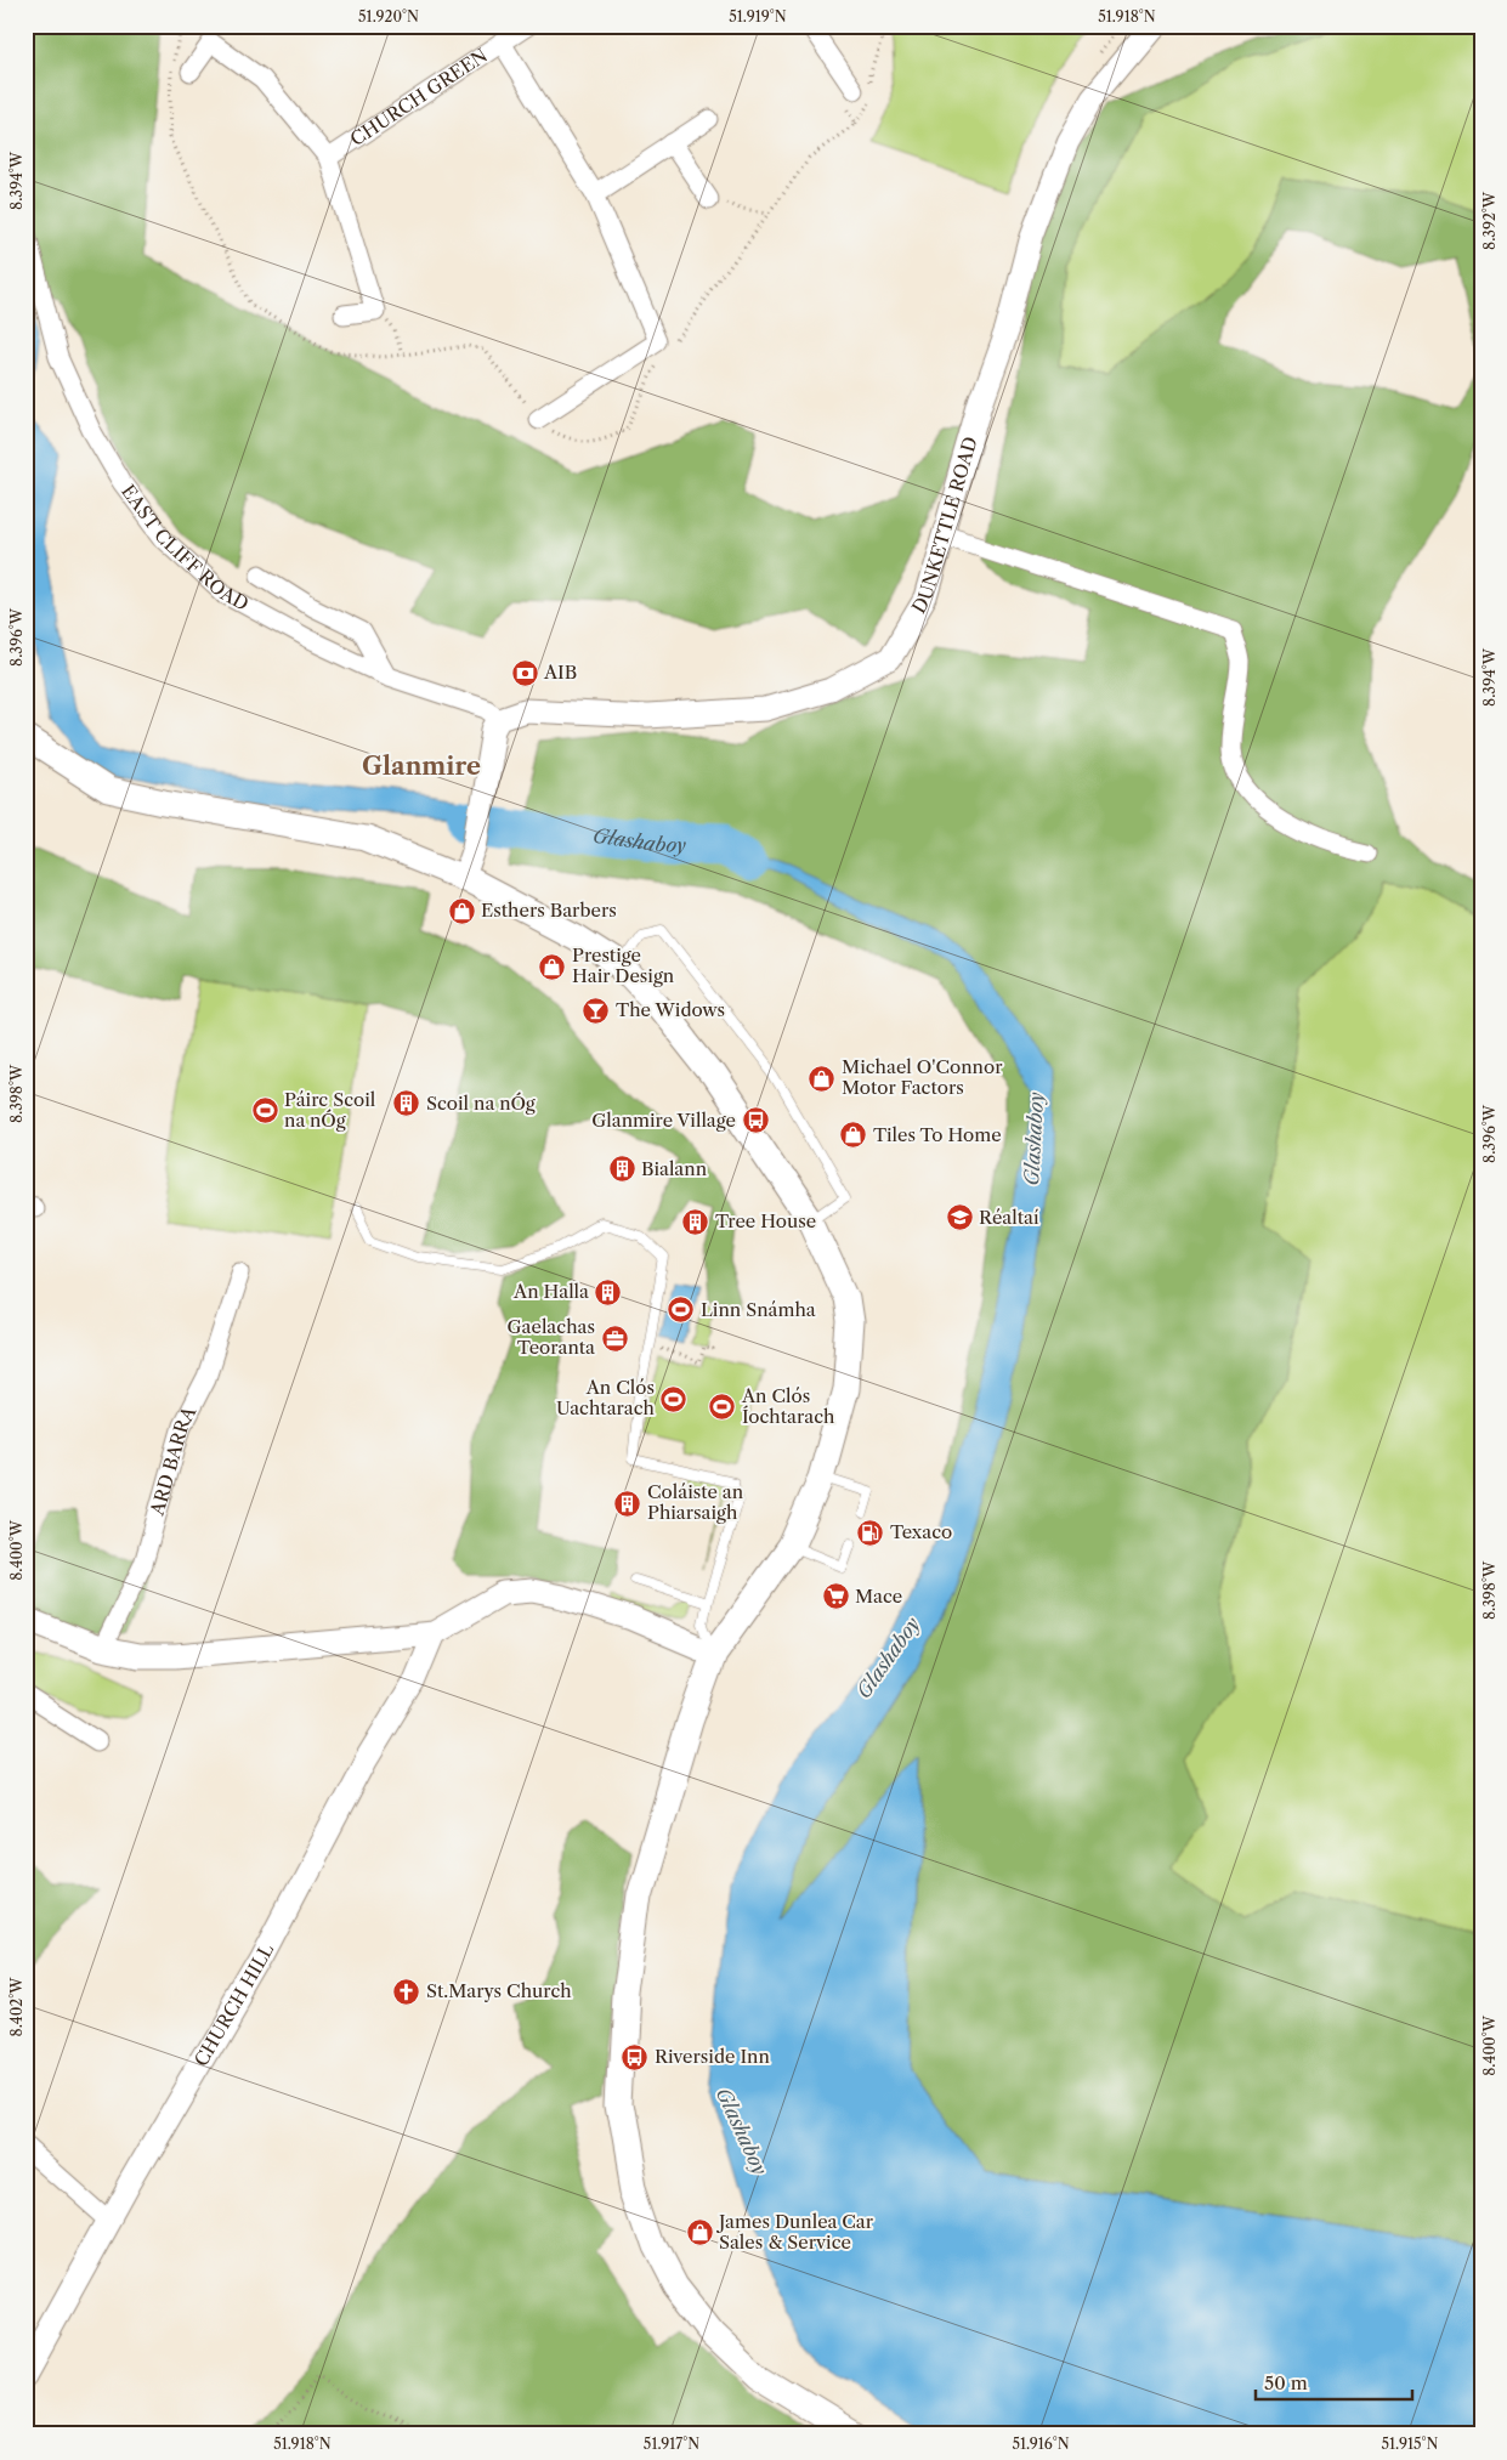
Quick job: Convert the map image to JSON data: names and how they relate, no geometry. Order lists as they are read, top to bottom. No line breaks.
{"streets":{"street":["CHURCH GREEN","DUNKETTLE ROAD","EAST CLIFF ROAD","ARD BARRA","CHURCH HILL"]},"crossings":[["DUNKETTLE ROAD","EAST CLIFF ROAD"]],"districts":["Glanmire"],"water":["Glashaboy"],"places":{"bank":["AIB"],"shop":["Esthers Barbers","Prestige Hair Design","Michael O'Connor Motor Factors","Tiles To Home","James Dunlea Car Sales & Service"],"bar":["The Widows"],"building":["Scoil na nÓg","Bialann","Tree House","An Halla","Coláiste an Phiarsaigh"],"sports":["Páirc Scoil na nÓg","Linn Snámha","An Clós Uachtarach","An Clós Íochtarach"],"bus stop":["Glanmire Village","Riverside Inn"],"school or university":["Réaltaí"],"office":["Gaelachas Teoranta"],"fuel station":["Texaco"],"supermarket":["Mace"],"church":["St.Marys Church"]},"scale_bar":"50 m","coordinates":["51.920°N","51.919°N","51.918°N","8.394°W","8.392°W","8.396°W","8.398°W","8.400°W","8.402°W","51.917°N","51.916°N","51.915°N"]}
